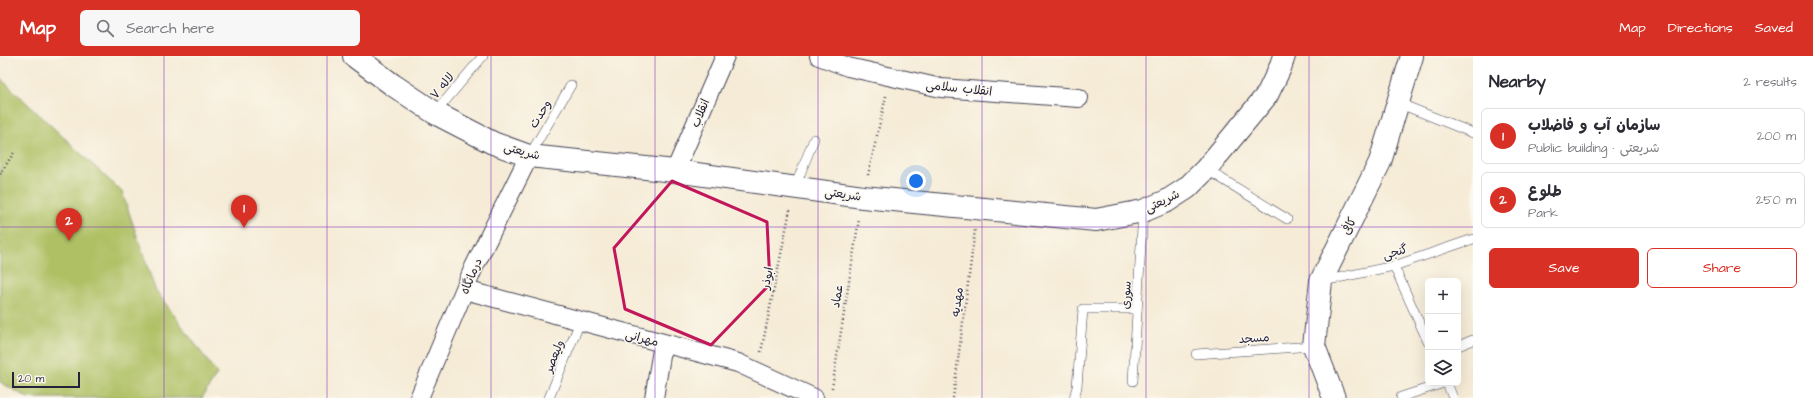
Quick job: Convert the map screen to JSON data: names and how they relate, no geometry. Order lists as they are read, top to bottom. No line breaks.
{"streets":{"street":["انقلاب سلامی","انقلاب","شریعتی","کافی","درمانگاه","مهرانی"],"lane":["لاله ۷","وحدت","گنجی","سوری","مسجد","ولیعصر"],"path":["ابوذر","عماد","مهدیه"]},"crossings":[["لاله ۷","شریعتی"],["انقلاب سلامی","عماد"],["انقلاب","شریعتی"],["وحدت","شریعتی"],["وحدت","درمانگاه"],["شریعتی","درمانگاه"],["شریعتی","ابوذر"],["شریعتی","سوری"],["شریعتی","عماد"],["شریعتی","مهدیه"],["کافی","گنجی"],["کافی","مسجد"],["درمانگاه","مهرانی"],["ابوذر","مهرانی"],["مهرانی","ولیعصر"]],"scale_bar":"20 m","page":{"header":"Map","search":"Search here","nav":["Map","Directions","Saved"],"heading":["Nearby","2 results"],"list":[{"mark":"1","name":"سازمان آب و فاضلاب","note":"Public building · شریعتی","value":"200 m"},{"mark":"2","name":"طلوع","note":"Park","value":"250 m"}],"pins":["1","2"],"buttons":["Save","Share"],"map_buttons":["+","−"],"scale":"20 m"}}
